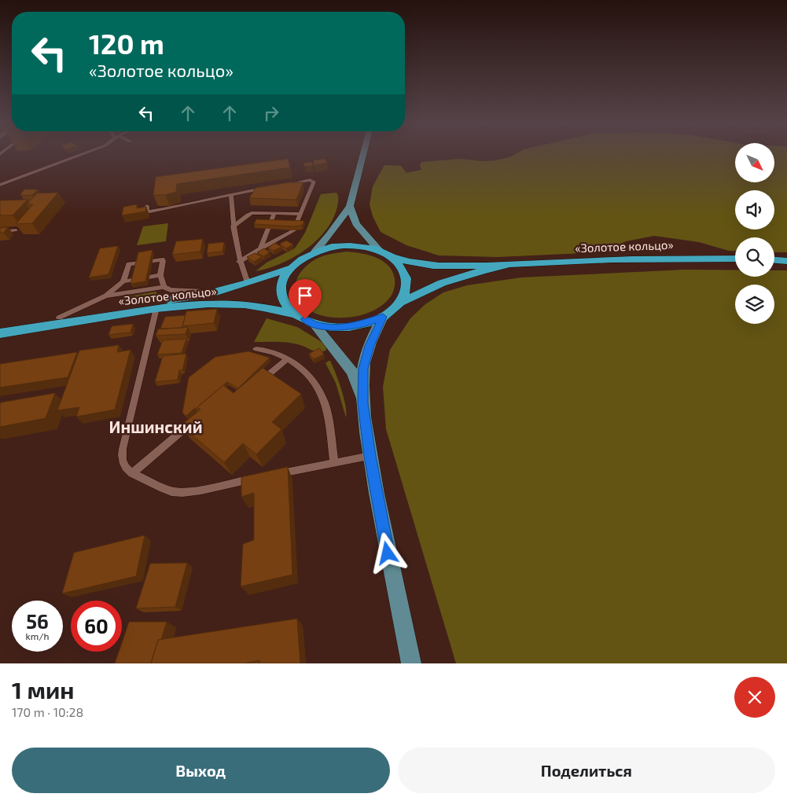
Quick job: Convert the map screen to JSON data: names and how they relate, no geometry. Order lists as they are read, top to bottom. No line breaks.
{"streets":{"highway":["«Золотое кольцо»"]},"districts":["Иншинский"],"north":"bottom right","page":{"turn":["120 m","«Золотое кольцо»"],"speed":"56 km/h","limit":"60","heading":["1 мин","170 m · 10:28"],"buttons":["Выход","Поделиться"]}}
